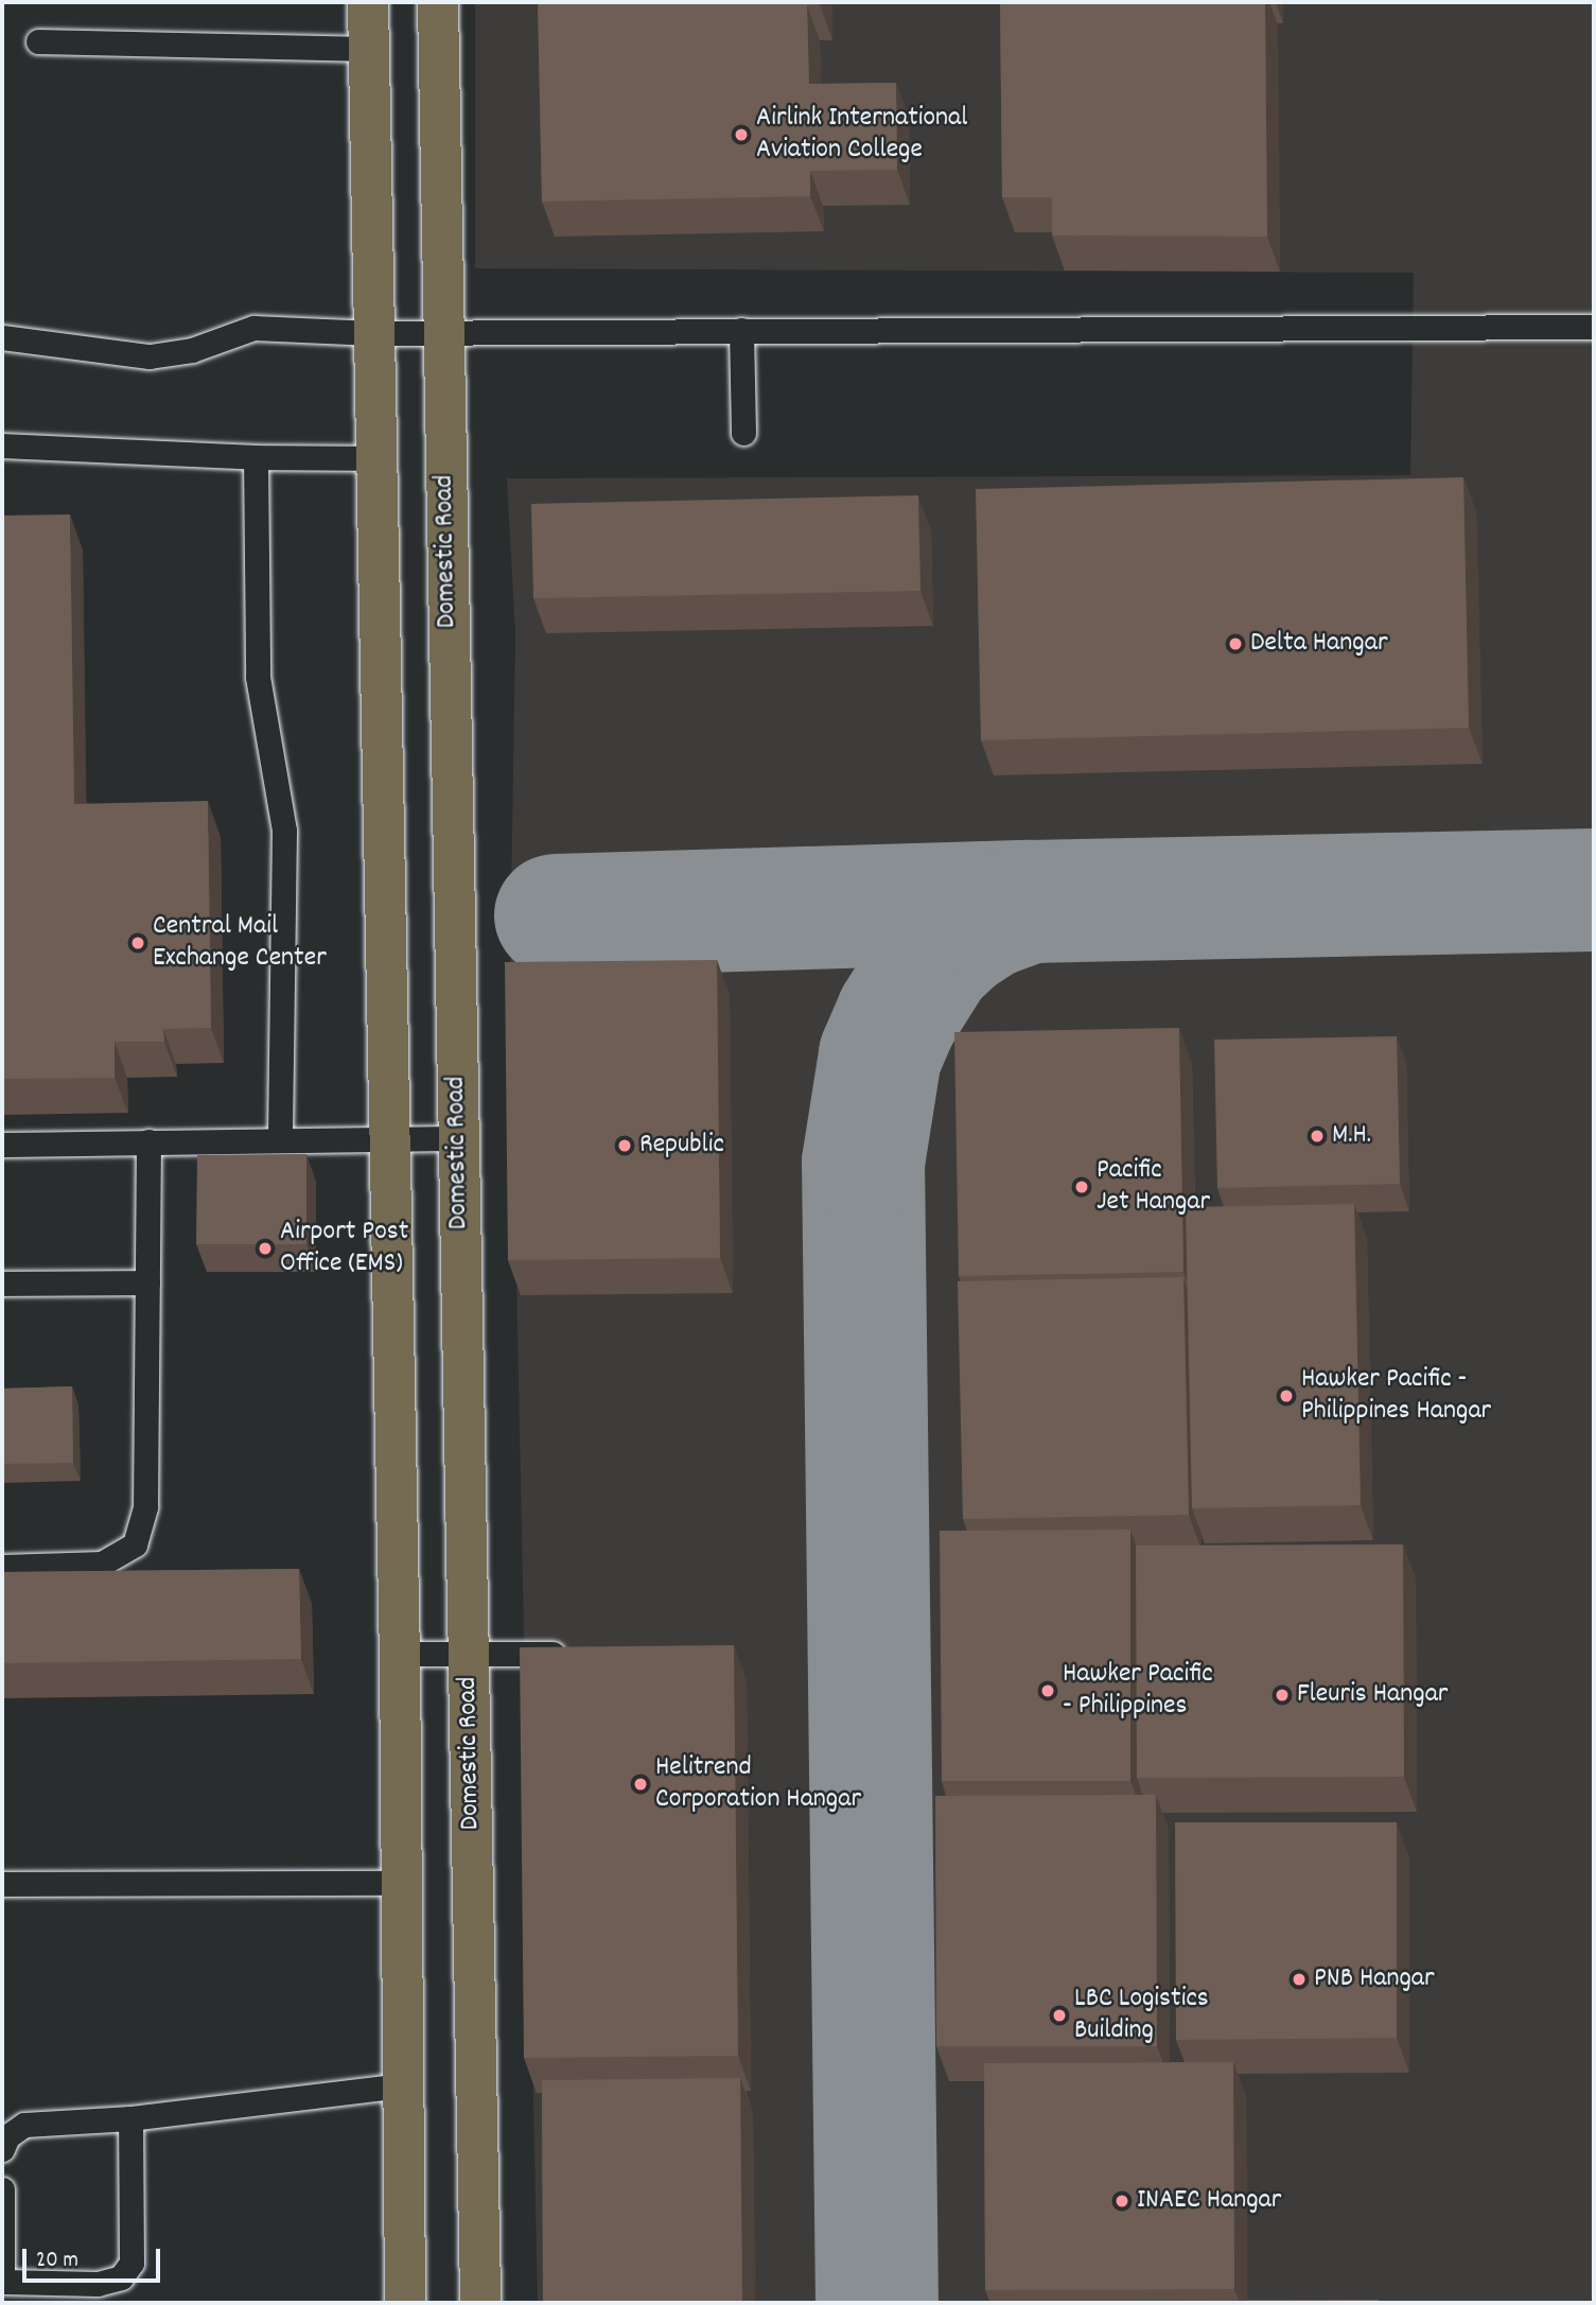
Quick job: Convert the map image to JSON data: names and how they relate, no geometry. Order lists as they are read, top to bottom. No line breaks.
{"streets":{"main road":["Domestic Road"]},"places":["Airlink International Aviation College","Delta Hangar","Central Mail Exchange Center","M.H.","Republic","Pacific Jet Hangar","Airport Post Office (EMS)","Hawker Pacific - Philippines Hangar","Hawker Pacific - Philippines","Fleuris Hangar","Helitrend Corporation Hangar","PNB Hangar","LBC Logistics Building","INAEC Hangar"],"scale_bar":"20 m"}
